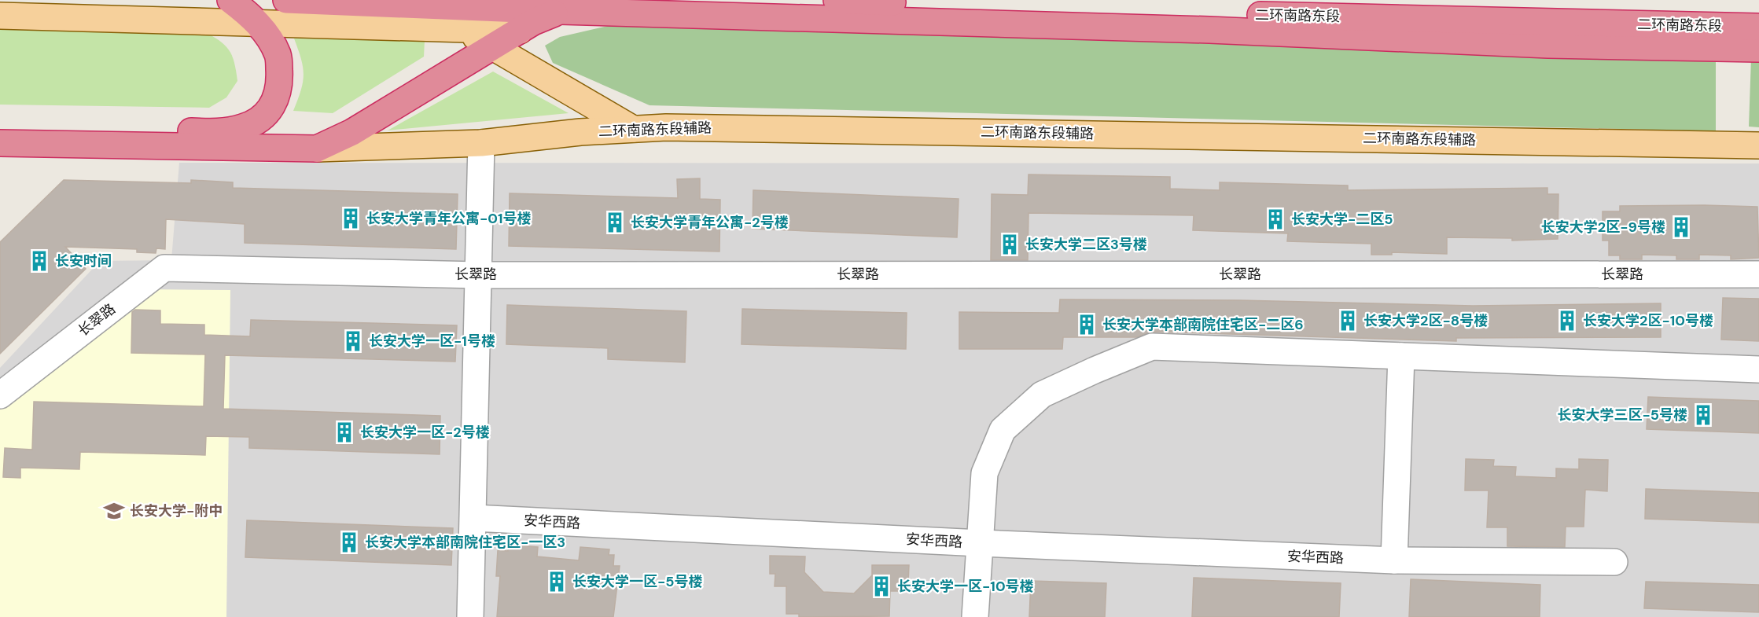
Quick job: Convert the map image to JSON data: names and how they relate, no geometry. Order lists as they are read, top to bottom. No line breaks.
{"streets":{"highway":["二环南路东段"],"main road":["二环南路东段辅路"],"lane":["长翠路","安华西路"]},"places":{"building":["长安大学青年公寓-01号楼","长安大学-二区5","长安大学青年公寓-2号楼","长安大学2区-9号楼","长安大学二区3号楼","长安时间","长安大学2区-8号楼","长安大学2区-10号楼","长安大学本部南院住宅区-二区6","长安大学一区-1号楼","长安大学三区-5号楼","长安大学一区-2号楼","长安大学本部南院住宅区-一区3","长安大学一区-5号楼","长安大学一区-10号楼"],"school or university":["长安大学-附中"]}}
